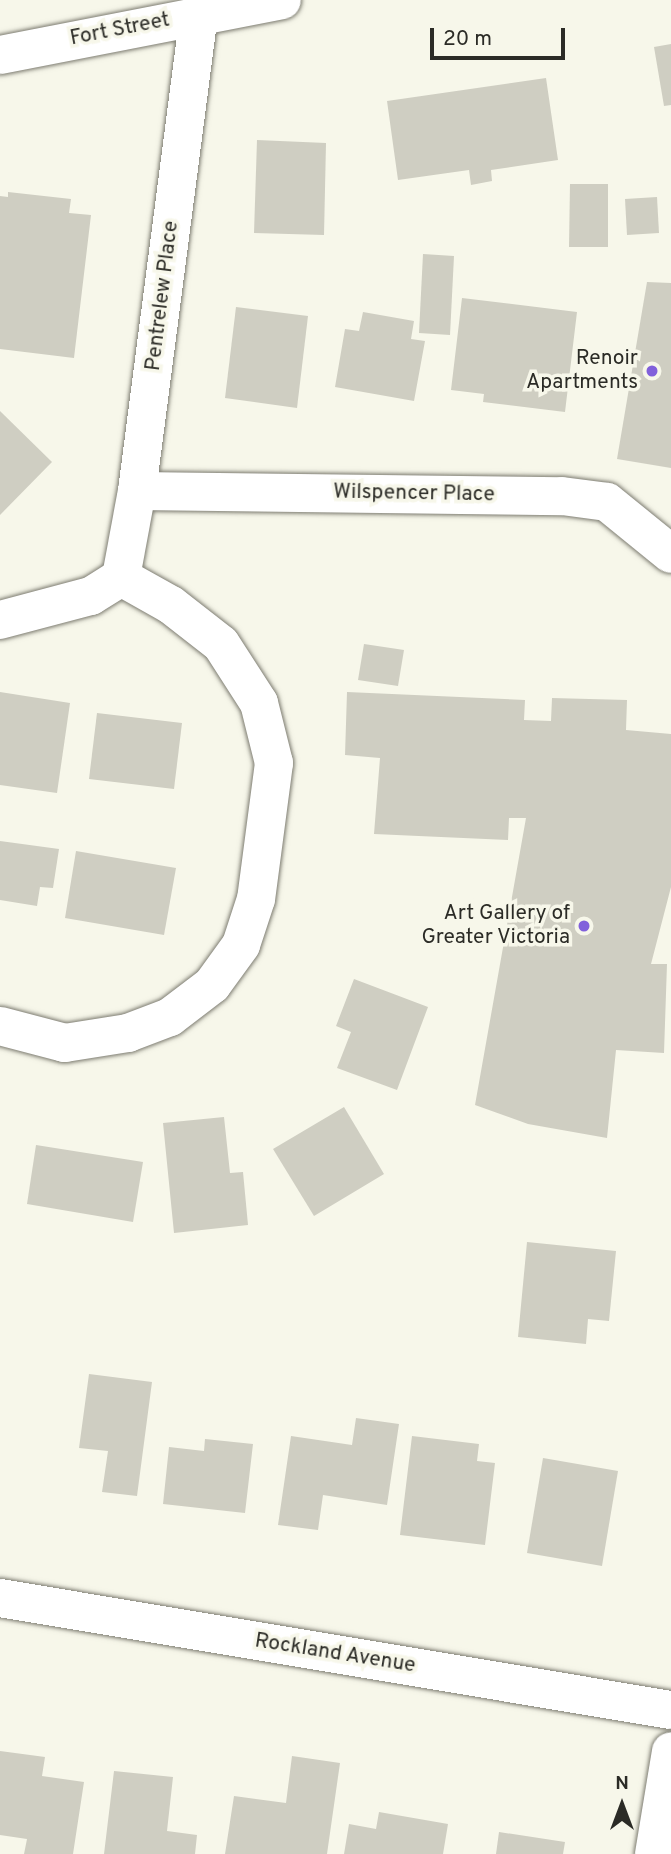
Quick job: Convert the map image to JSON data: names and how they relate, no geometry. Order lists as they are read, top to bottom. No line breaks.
{"streets":{"street":["Fort Street","Pentrelew Place","Wilspencer Place","Rockland Avenue"]},"crossings":[["Fort Street","Pentrelew Place"],["Pentrelew Place","Wilspencer Place"]],"places":["Renoir Apartments","Art Gallery of Greater Victoria"],"scale_bar":"20 m","north":"top"}
